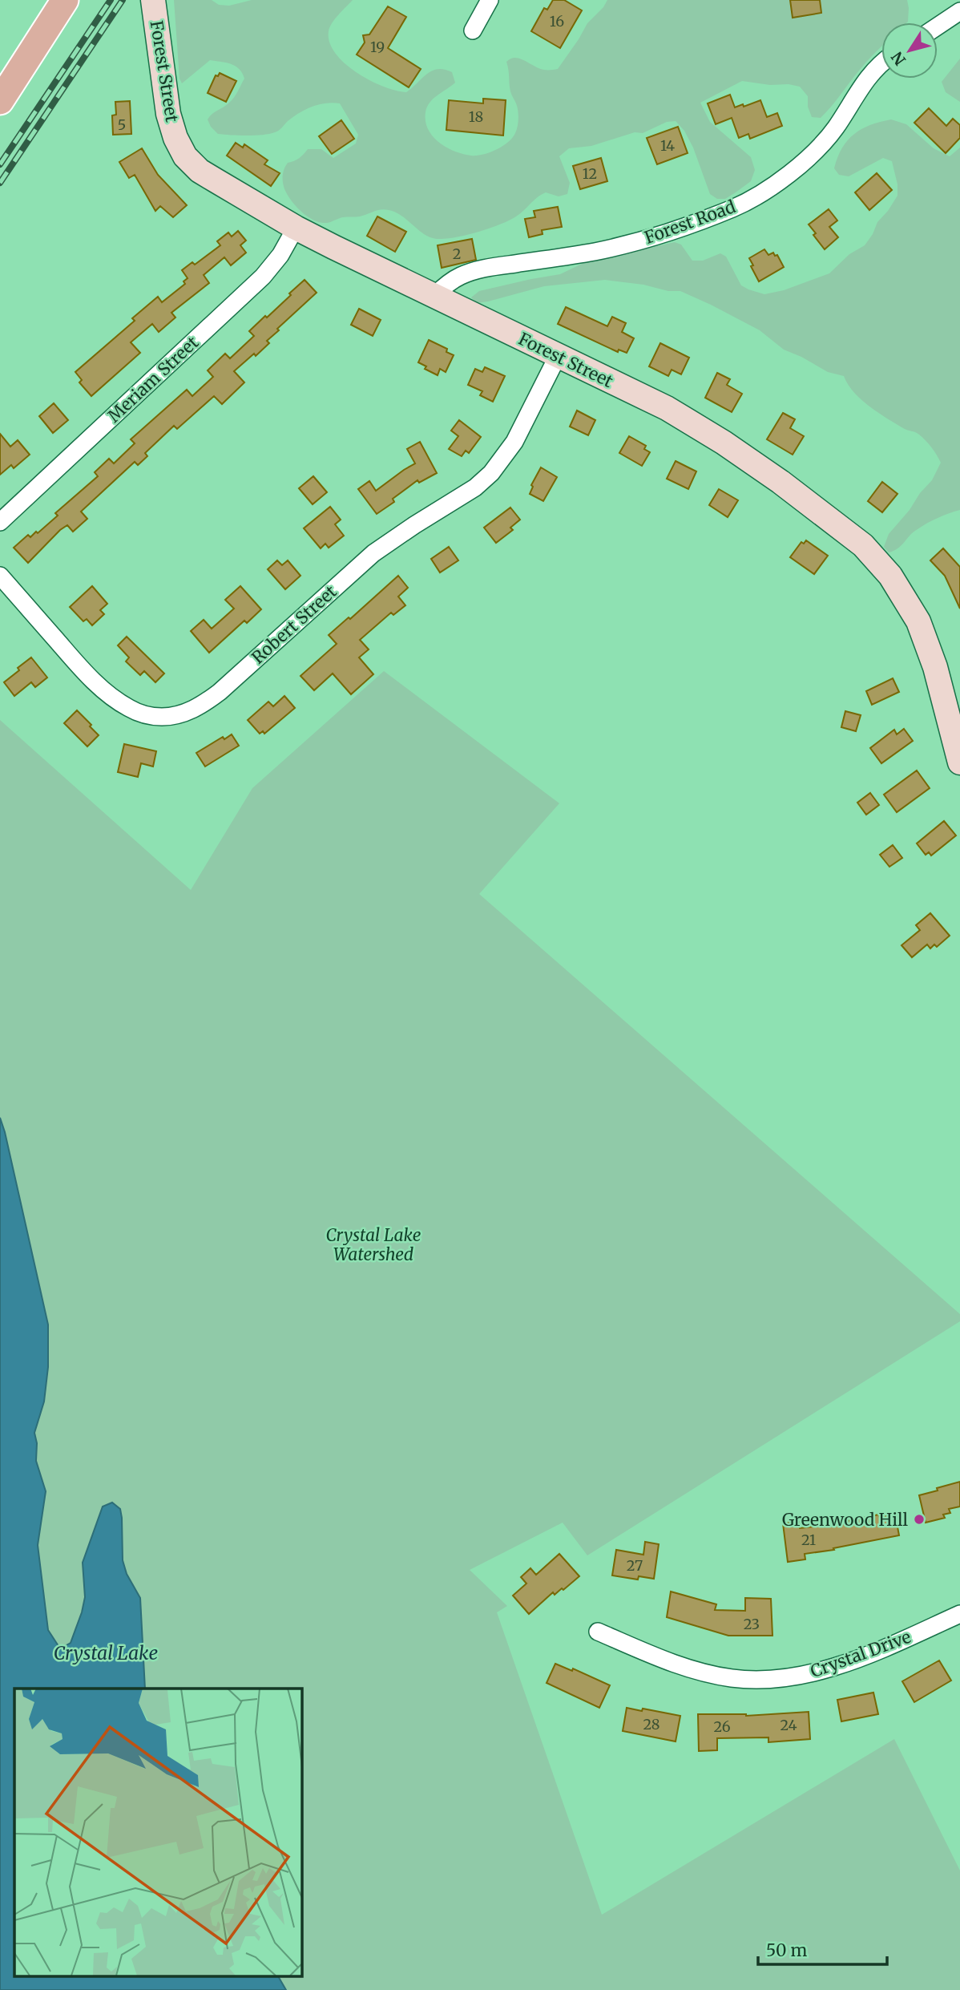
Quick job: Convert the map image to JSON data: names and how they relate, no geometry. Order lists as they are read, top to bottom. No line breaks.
{"streets":{"main road":["Forest Street"],"street":["Forest Road","Meriam Street","Robert Street","Crystal Drive"]},"crossings":[["Forest Street","Forest Road"],["Forest Street","Meriam Street"],["Forest Street","Robert Street"]],"water":["Crystal Lake"],"parks":["Crystal Lake Watershed"],"places":["Greenwood Hill"],"house_numbers":["16","19","18","5","14","12","2","21","27","23","28","24","26"],"scale_bar":"50 m","north":"bottom left"}
